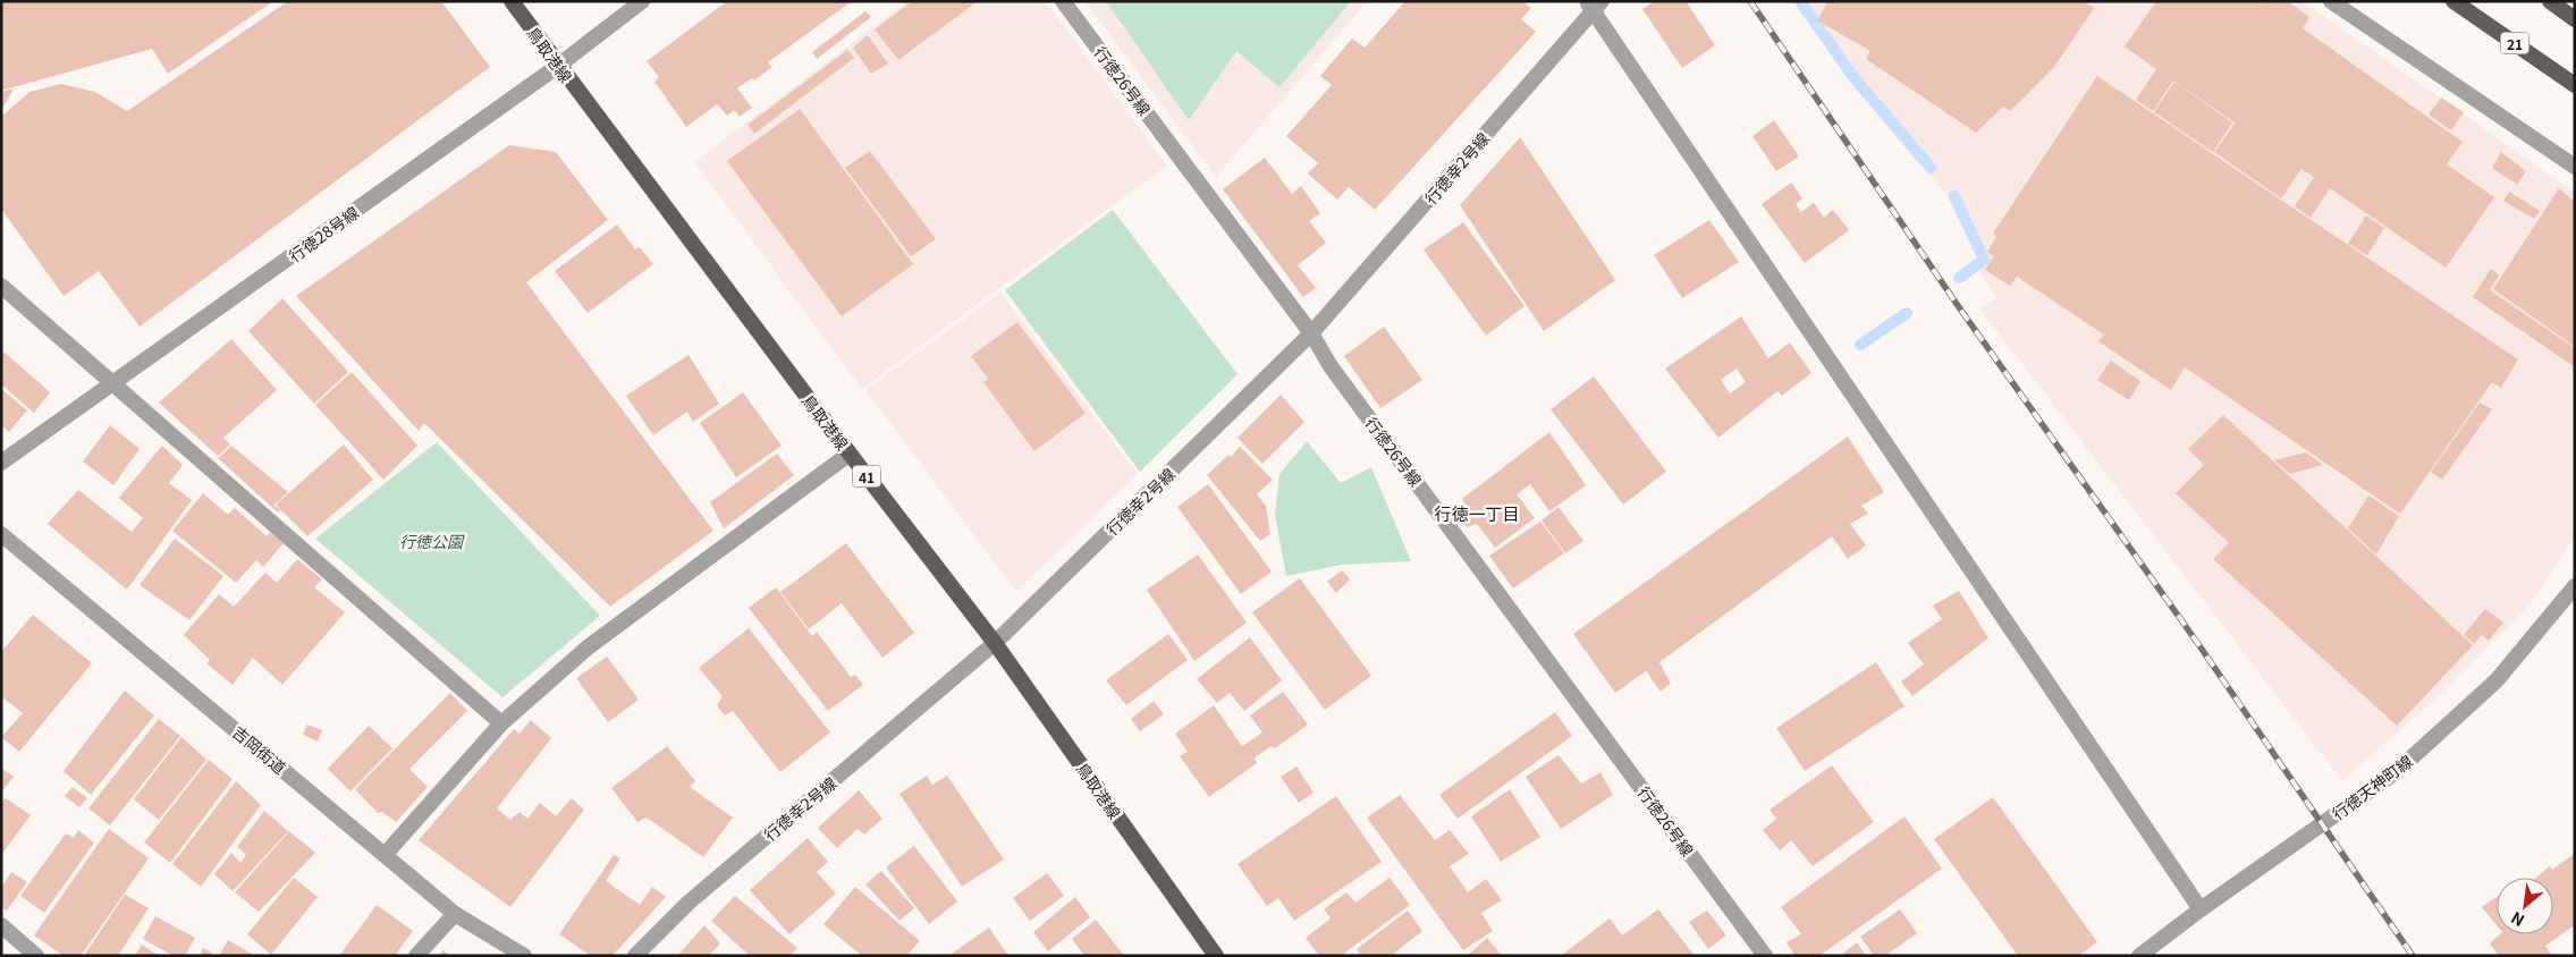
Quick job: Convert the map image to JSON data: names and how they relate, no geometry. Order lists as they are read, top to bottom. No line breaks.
{"streets":{"main road":["21","鳥取港線","41"],"street":["行徳26号線","行徳幸2号線","行徳28号線","吉岡街道","行徳天神町線"]},"crossings":[["鳥取港線","行徳幸2号線"],["鳥取港線","行徳28号線"],["行徳26号線","行徳幸2号線"]],"districts":["行徳一丁目"],"parks":["行徳公園"],"north":"bottom left"}
